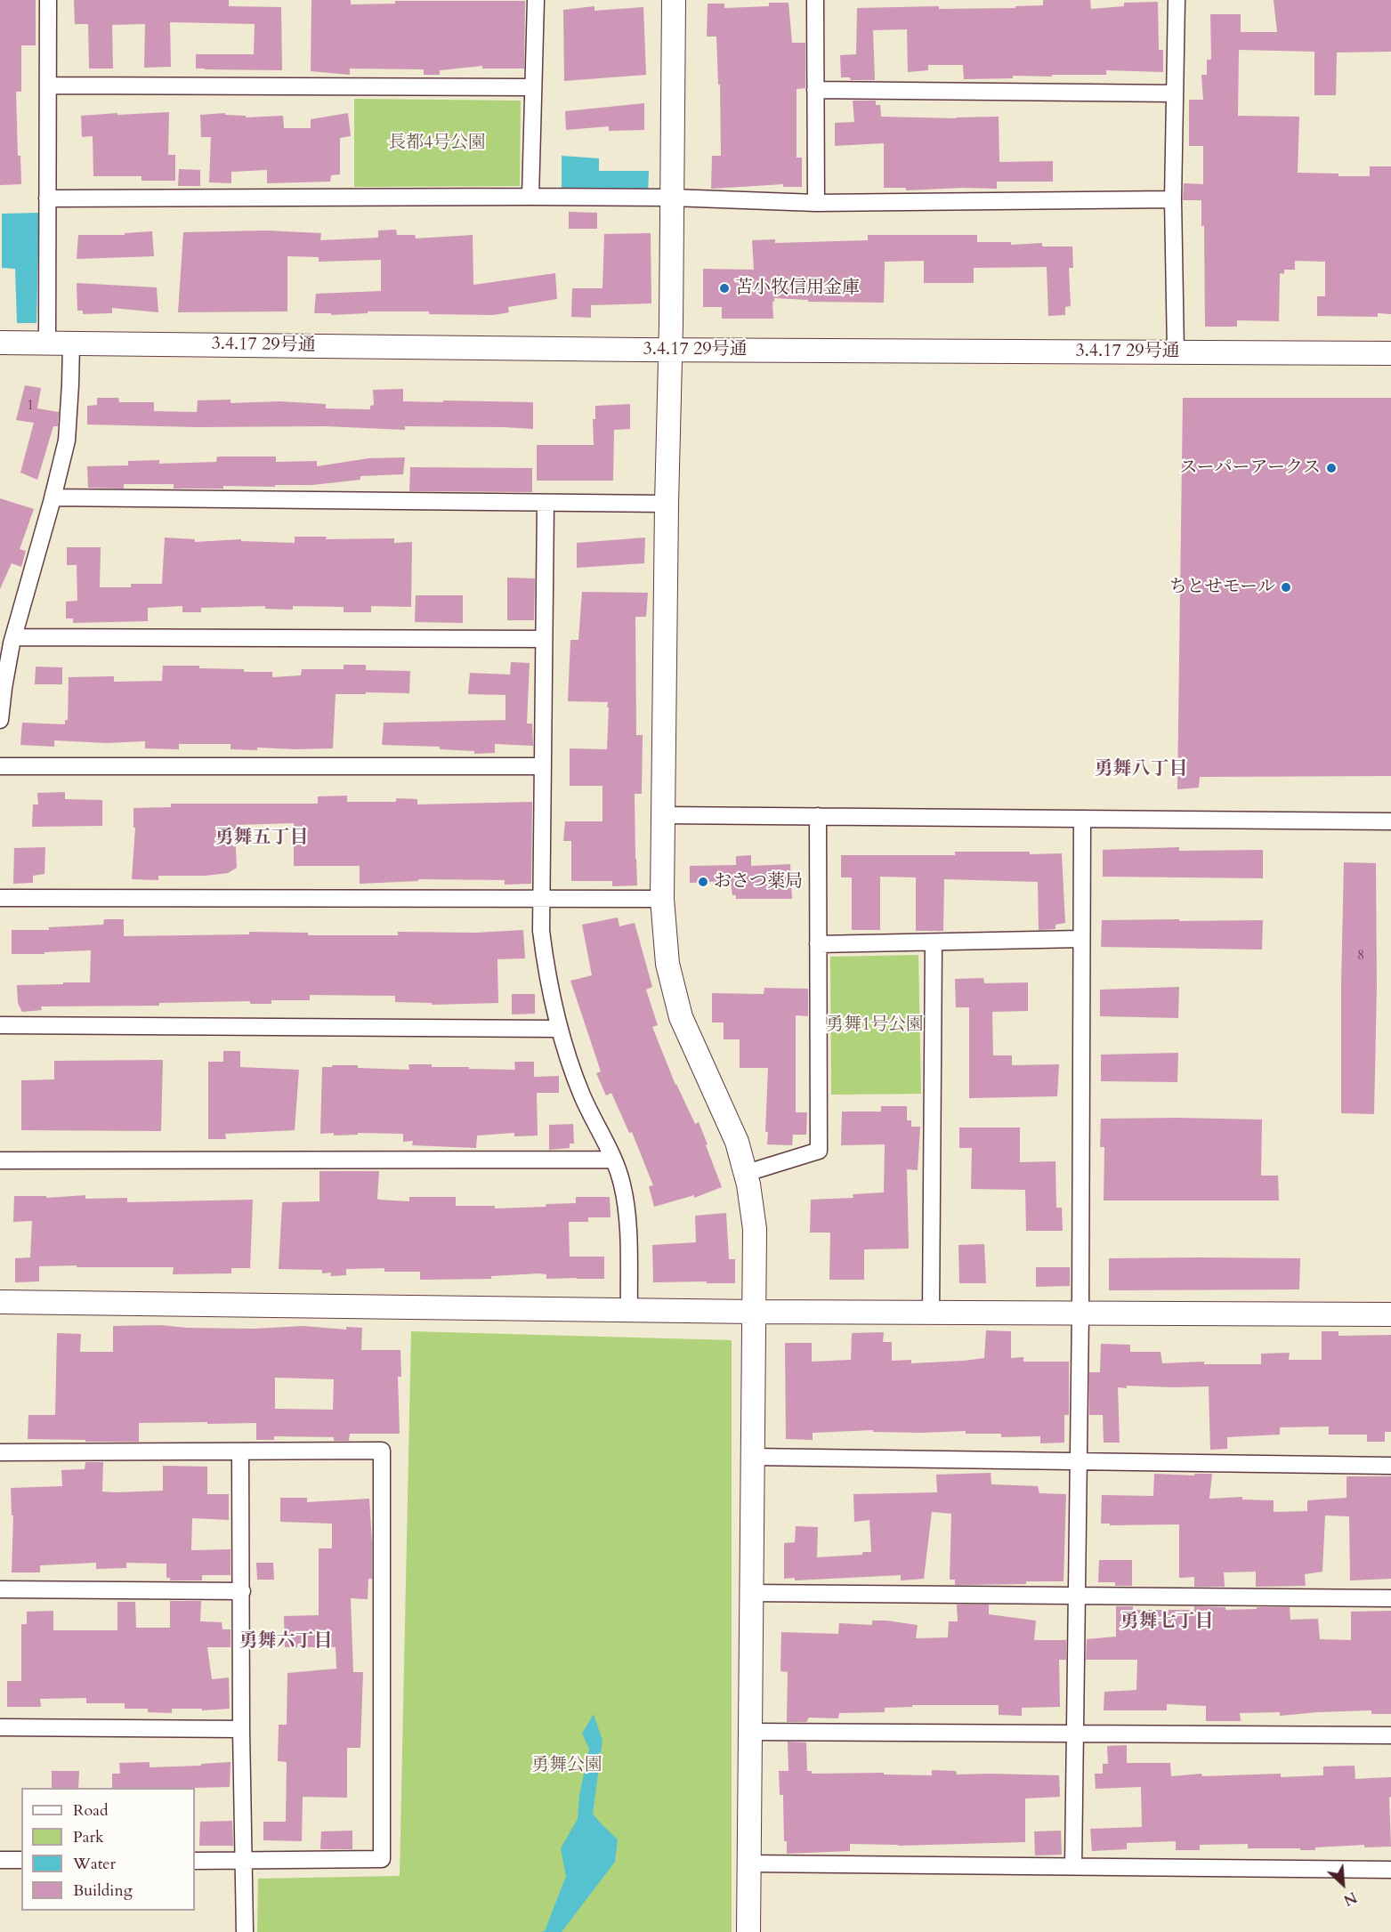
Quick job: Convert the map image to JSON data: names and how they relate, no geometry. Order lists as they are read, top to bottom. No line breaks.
{"streets":{"street":["3.4.17 29号通"]},"districts":["勇舞八丁目","勇舞五丁目","勇舞七丁目","勇舞六丁目"],"parks":["長都4号公園","勇舞1号公園","勇舞公園"],"places":["苫小牧信用金庫","スーパーアークス","ちとせモール","おさつ薬局"],"house_numbers":["1","8"],"legend":["Road","Park","Water","Building"],"north":"bottom right"}
